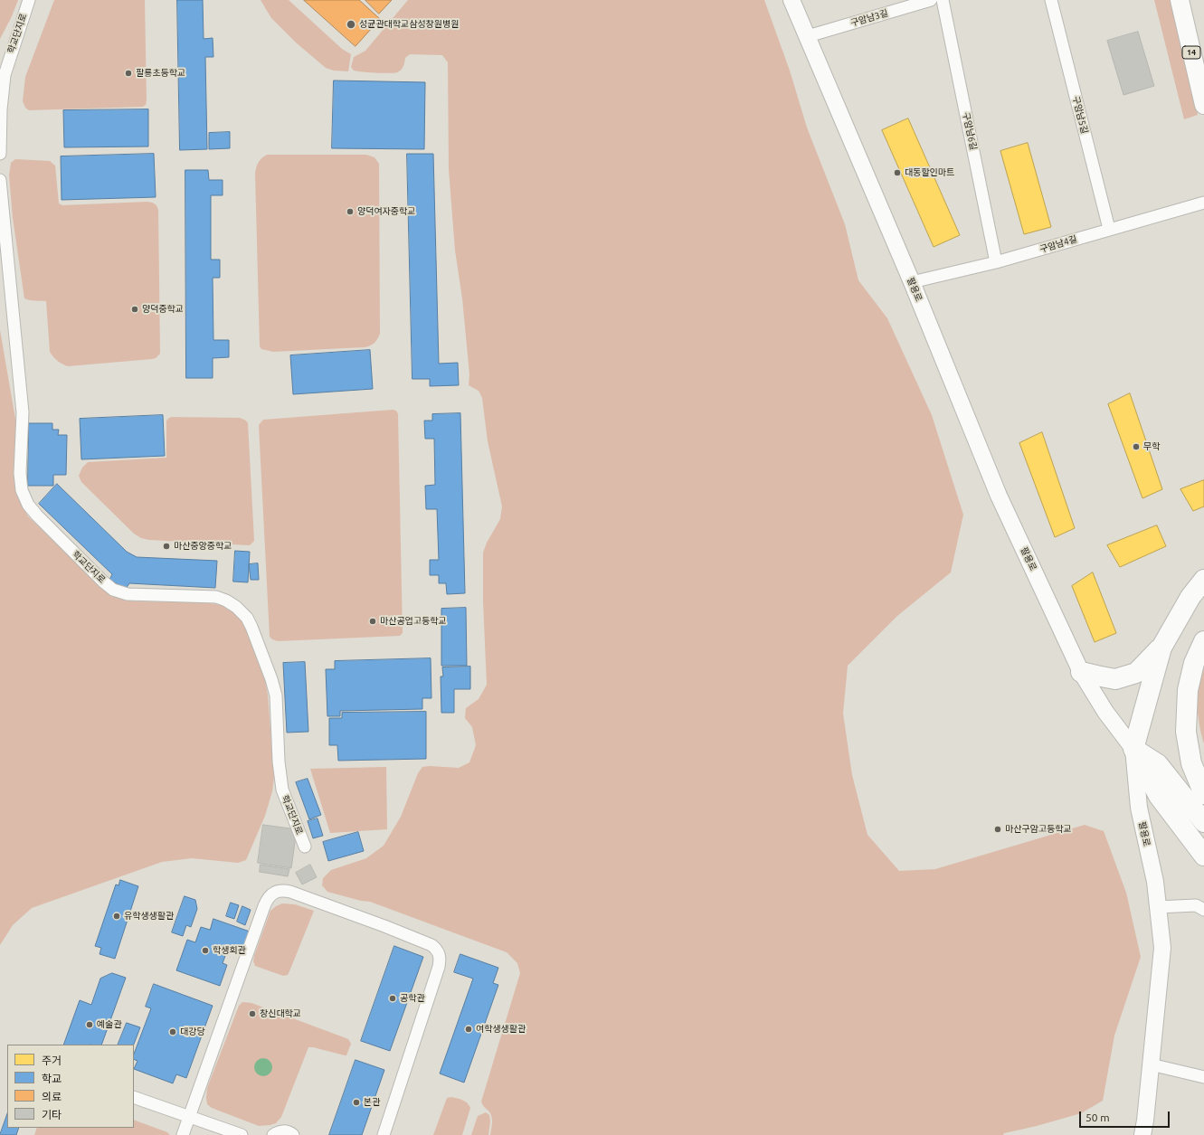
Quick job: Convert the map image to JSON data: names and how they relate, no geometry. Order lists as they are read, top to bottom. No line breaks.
{"streets":{"main road":["14","팔용로"],"street":["구암남3길","학교단지로","구암남5길","구암남6길","구암남4길"]},"crossings":[["구암남3길","팔용로"],["구암남5길","구암남4길"],["구암남6길","구암남4길"],["구암남4길","팔용로"]],"places":["성균관대학교삼성창원병원","팔룡초등학교","대동할인마트","양덕여자중학교","양덕중학교","무학","마산중앙중학교","마산공업고등학교","마산구암고등학교","유학생생활관","학생회관","공학관","창신대학교","예술관","여학생생활관","대강당","본관"],"legend":["주거","학교","의료","기타"],"scale_bar":"50 m"}
